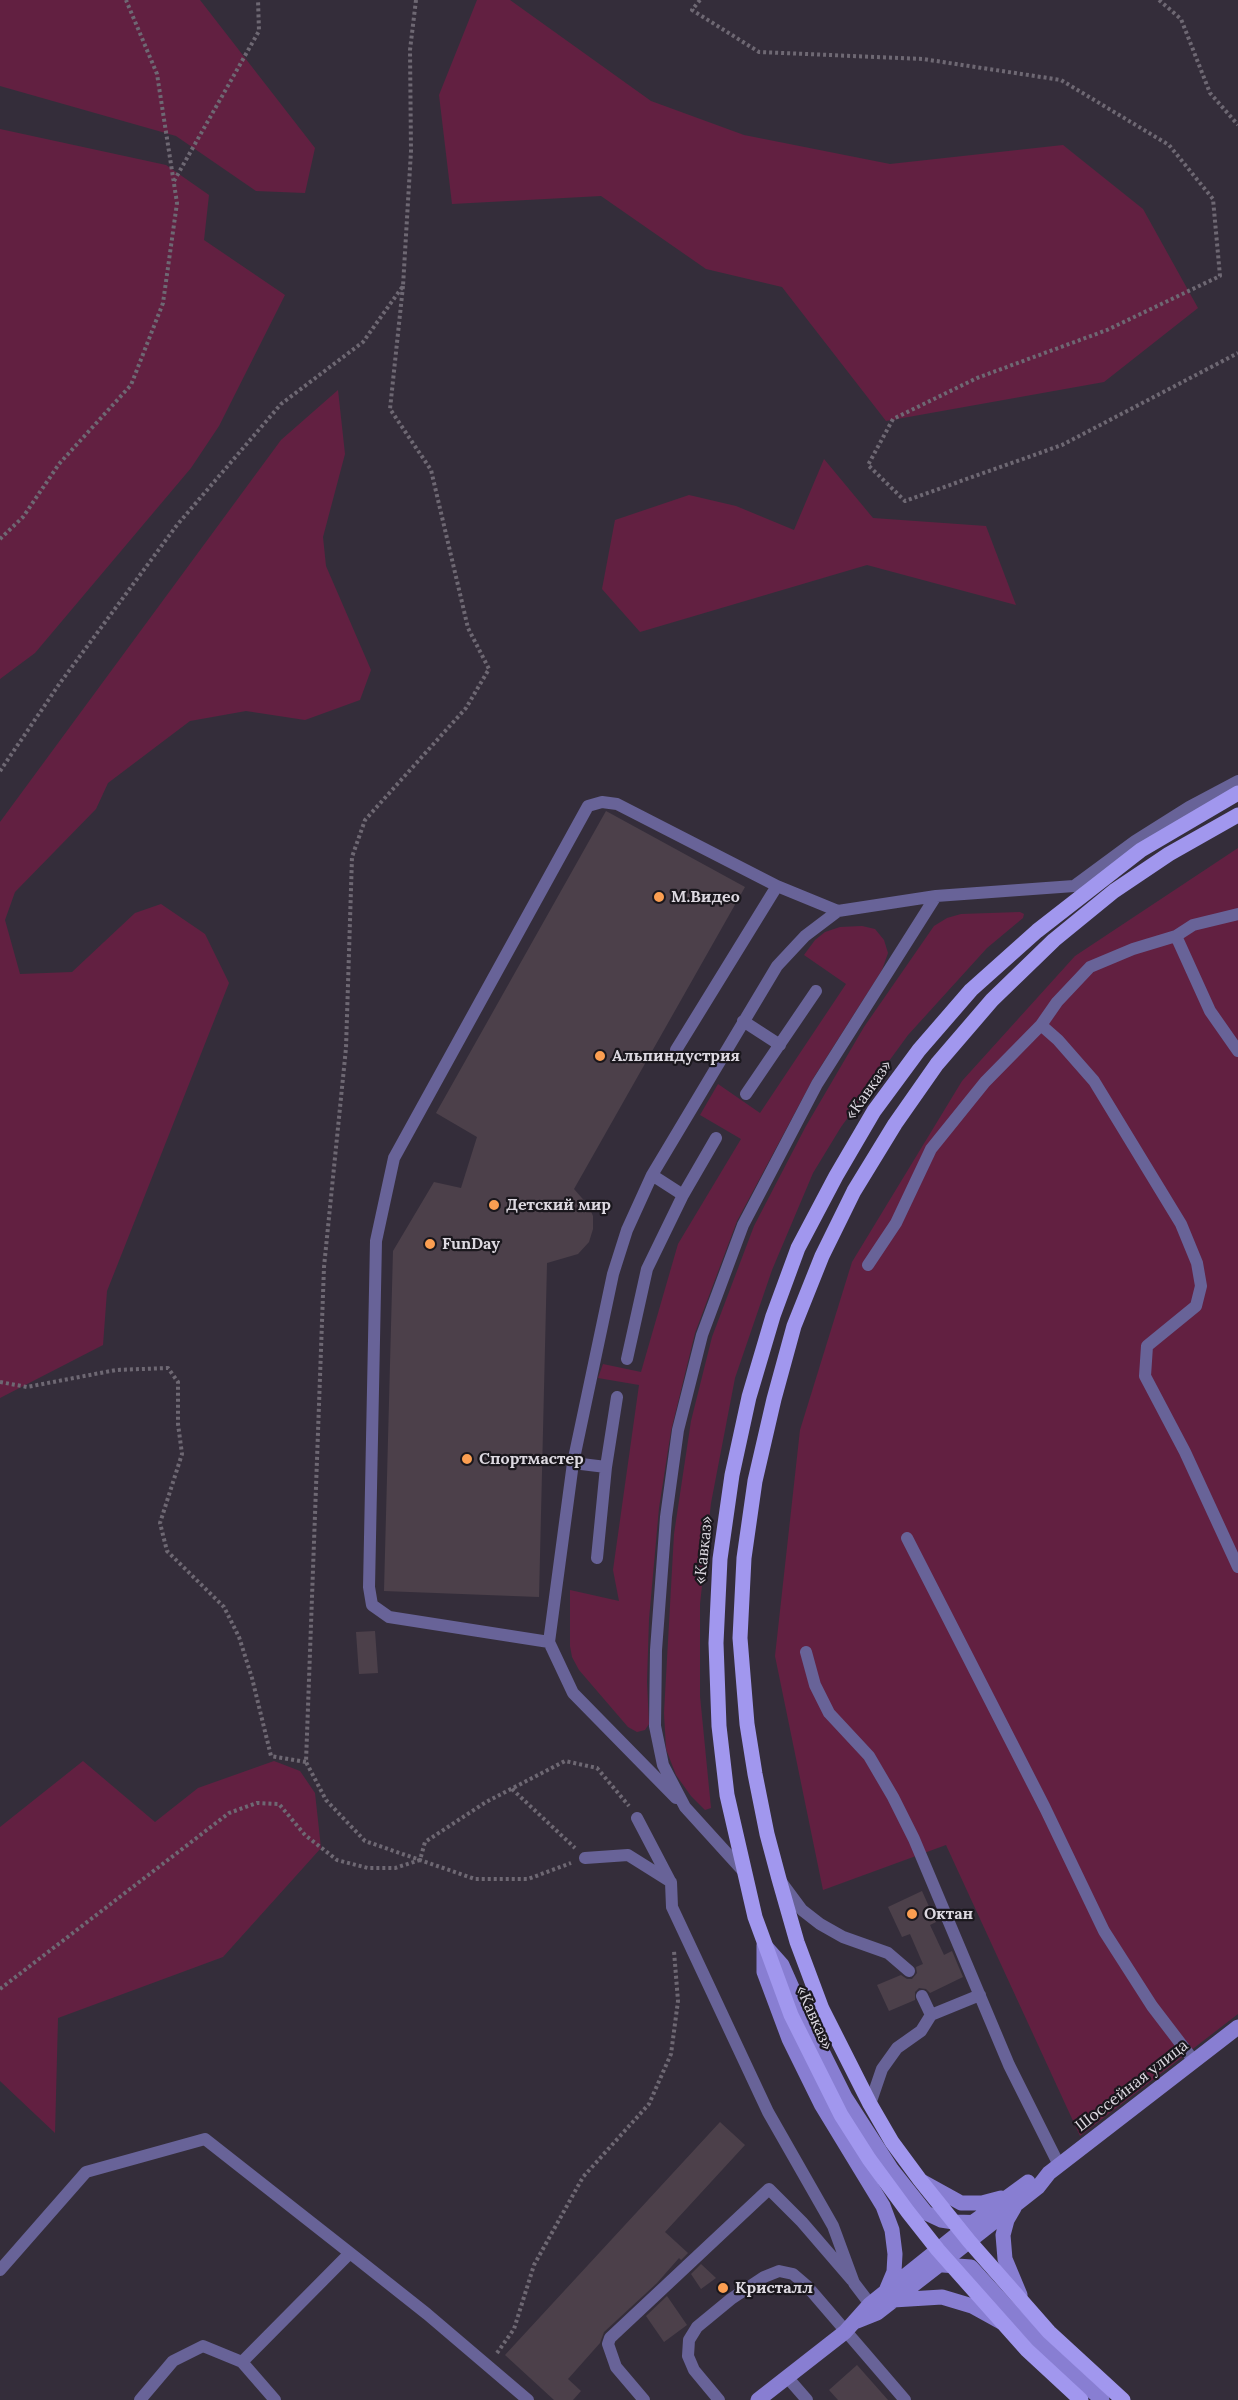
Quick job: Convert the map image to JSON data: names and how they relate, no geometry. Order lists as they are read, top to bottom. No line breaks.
{"streets":{"main road":["«Кавказ»","Шоссейная улица"]},"places":["М.Видео","Альпиндустрия","Детский мир","FunDay","Спортмастер","Октан","Кристалл"]}
